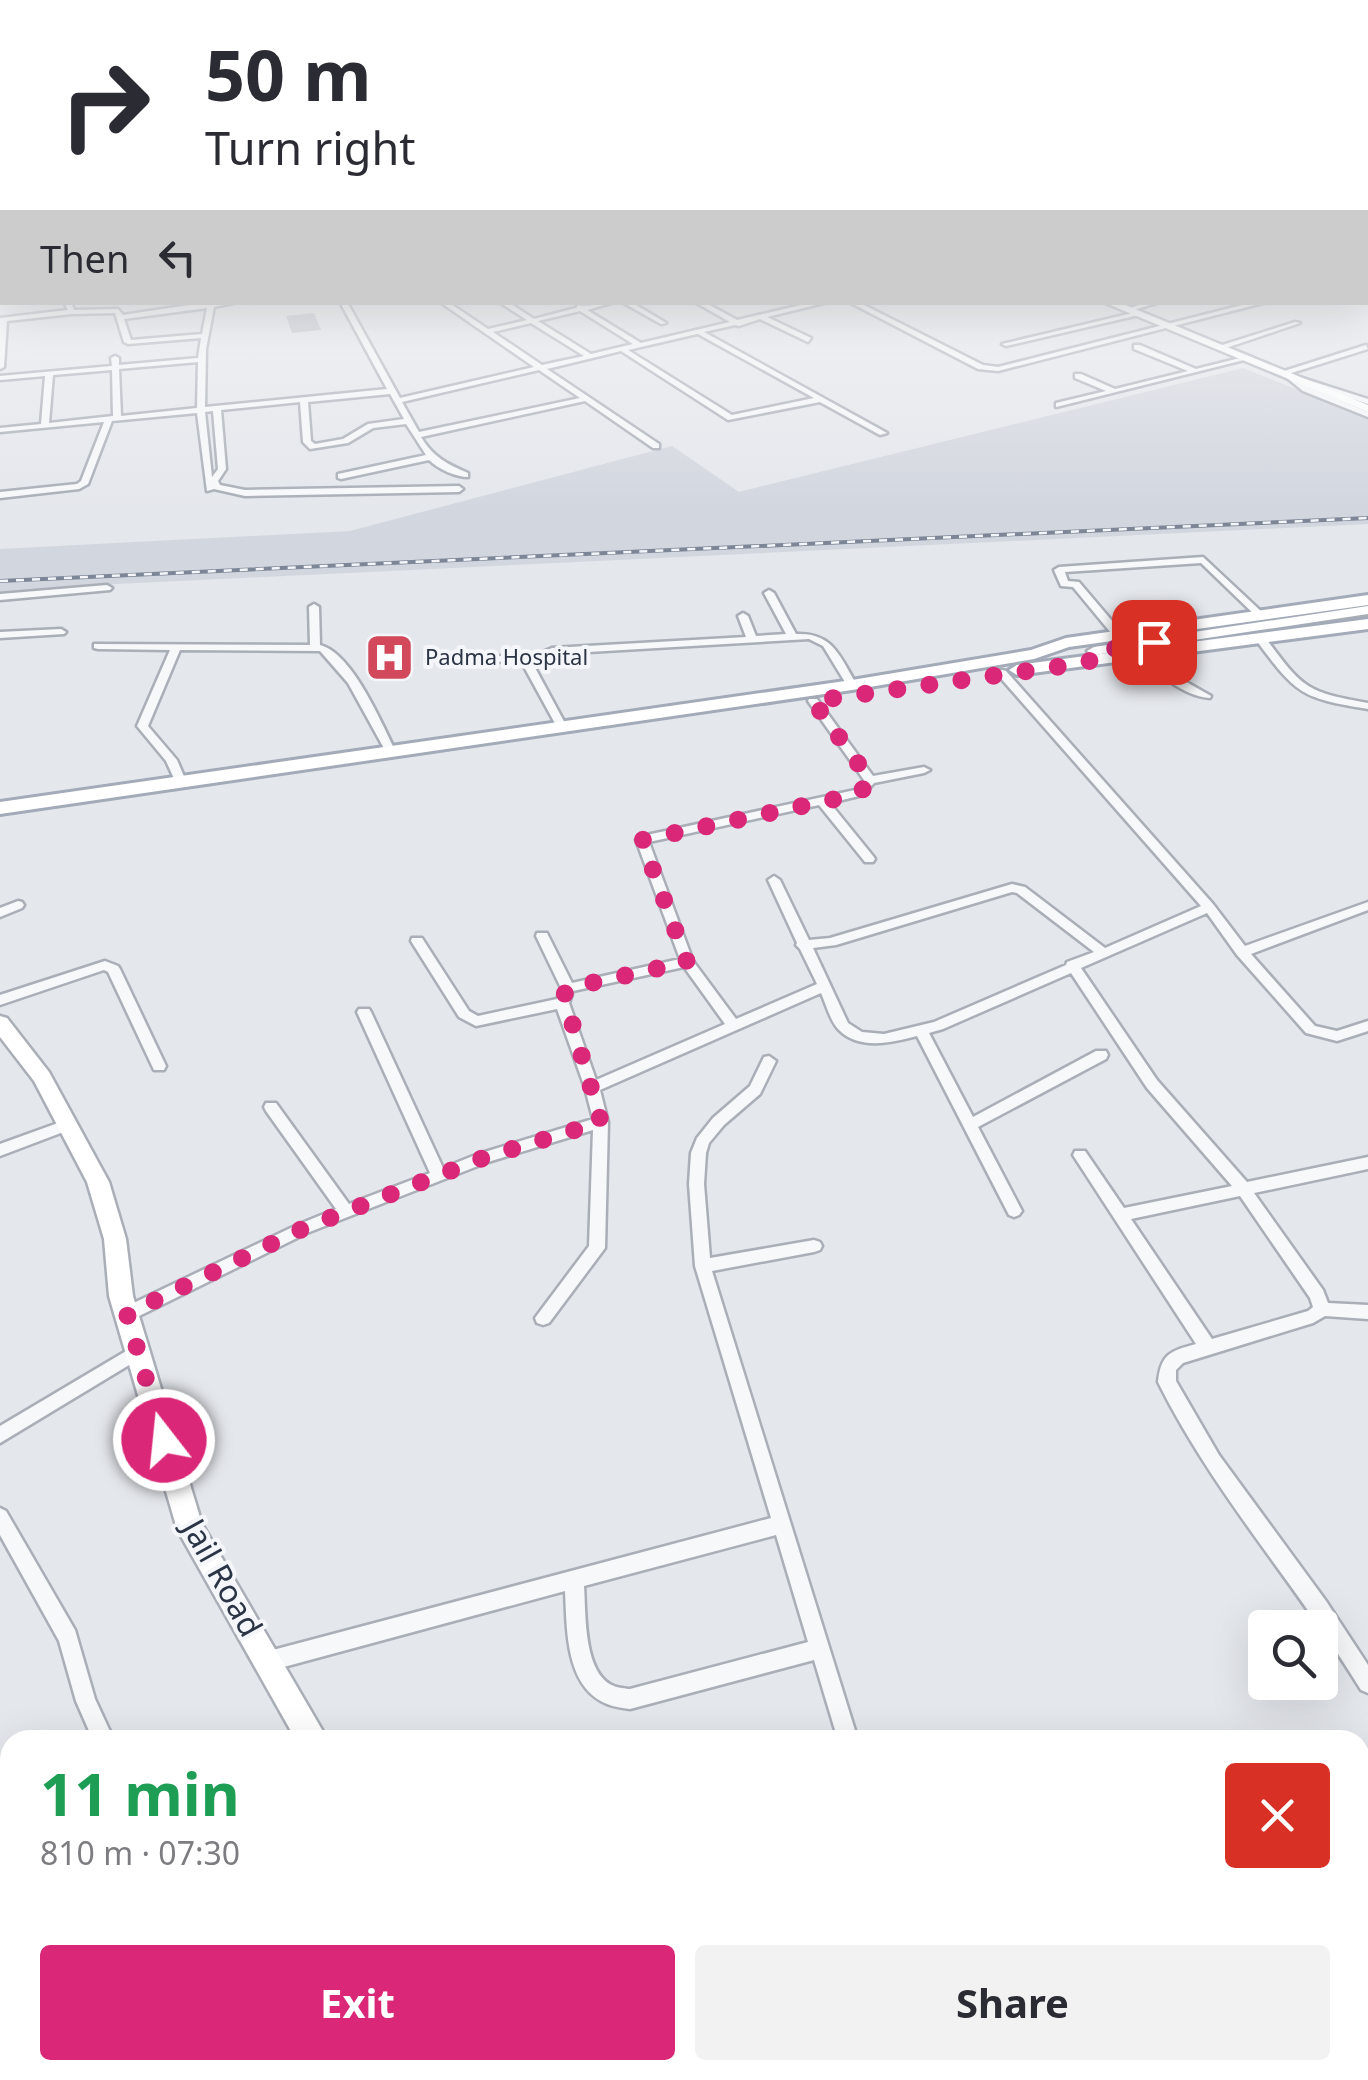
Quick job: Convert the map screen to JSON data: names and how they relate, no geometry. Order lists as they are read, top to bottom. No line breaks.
{"streets":{"street":["Jail Road"]},"places":{"hospital":["Padma Hospital"]},"page":{"turn":["50 m","Turn right"],"then":"Then","heading":["11 min","810 m · 07:30"],"buttons":["Exit","Share"]}}
